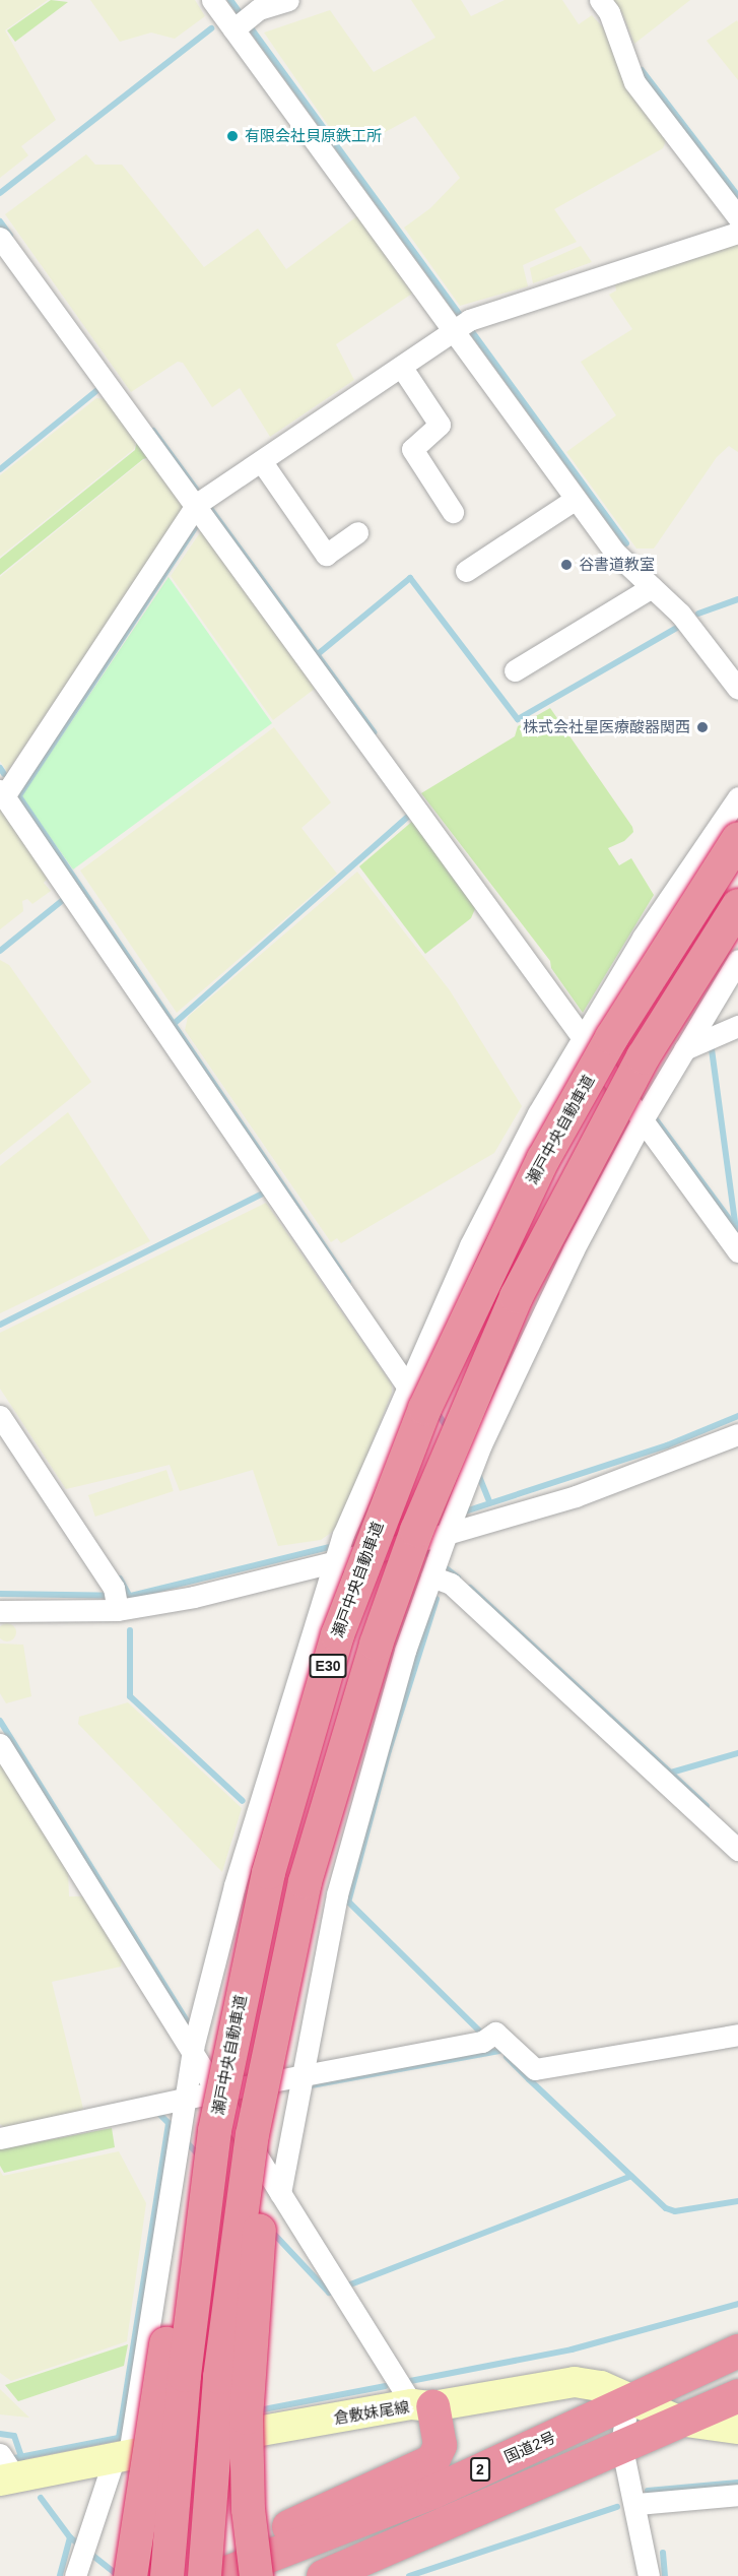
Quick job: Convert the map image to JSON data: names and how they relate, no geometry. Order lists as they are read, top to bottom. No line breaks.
{"streets":{"highway":["瀬戸中央自動車道","E30","国道2号","2"],"main road":["倉敷妹尾線"]},"crossings":[["倉敷妹尾線","国道2号"],["倉敷妹尾線","2"]],"places":["有限会社貝原鉄工所","谷書道教室","株式会社星医療酸器関西"]}
